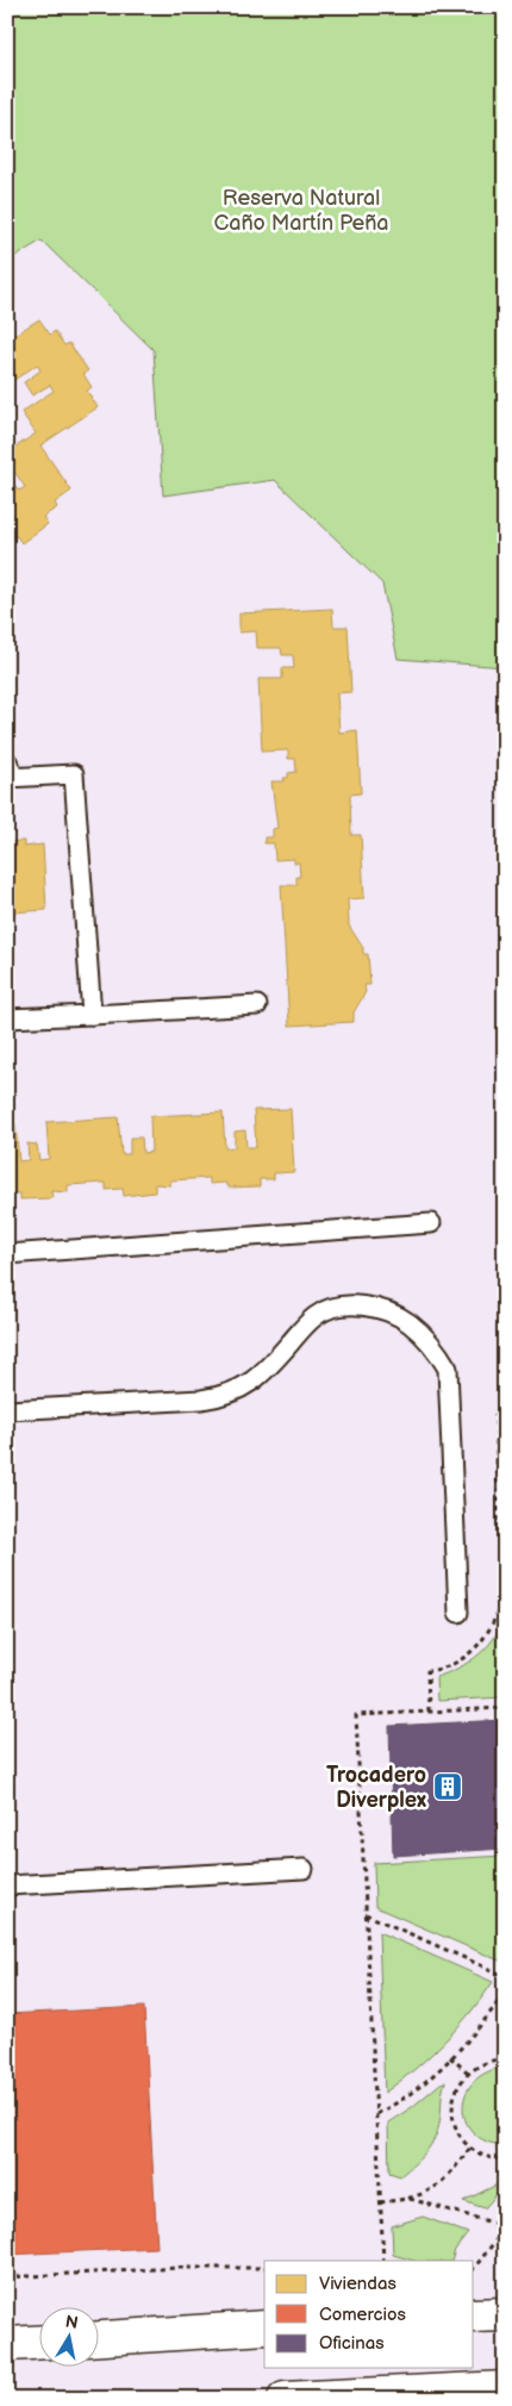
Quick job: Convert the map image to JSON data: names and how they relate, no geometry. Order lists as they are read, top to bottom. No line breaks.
{"parks":["Reserva Natural Caño Martín Peña"],"places":{"building":["Trocadero Diverplex"]},"legend":["Viviendas","Comercios","Oficinas"],"north":"top"}
